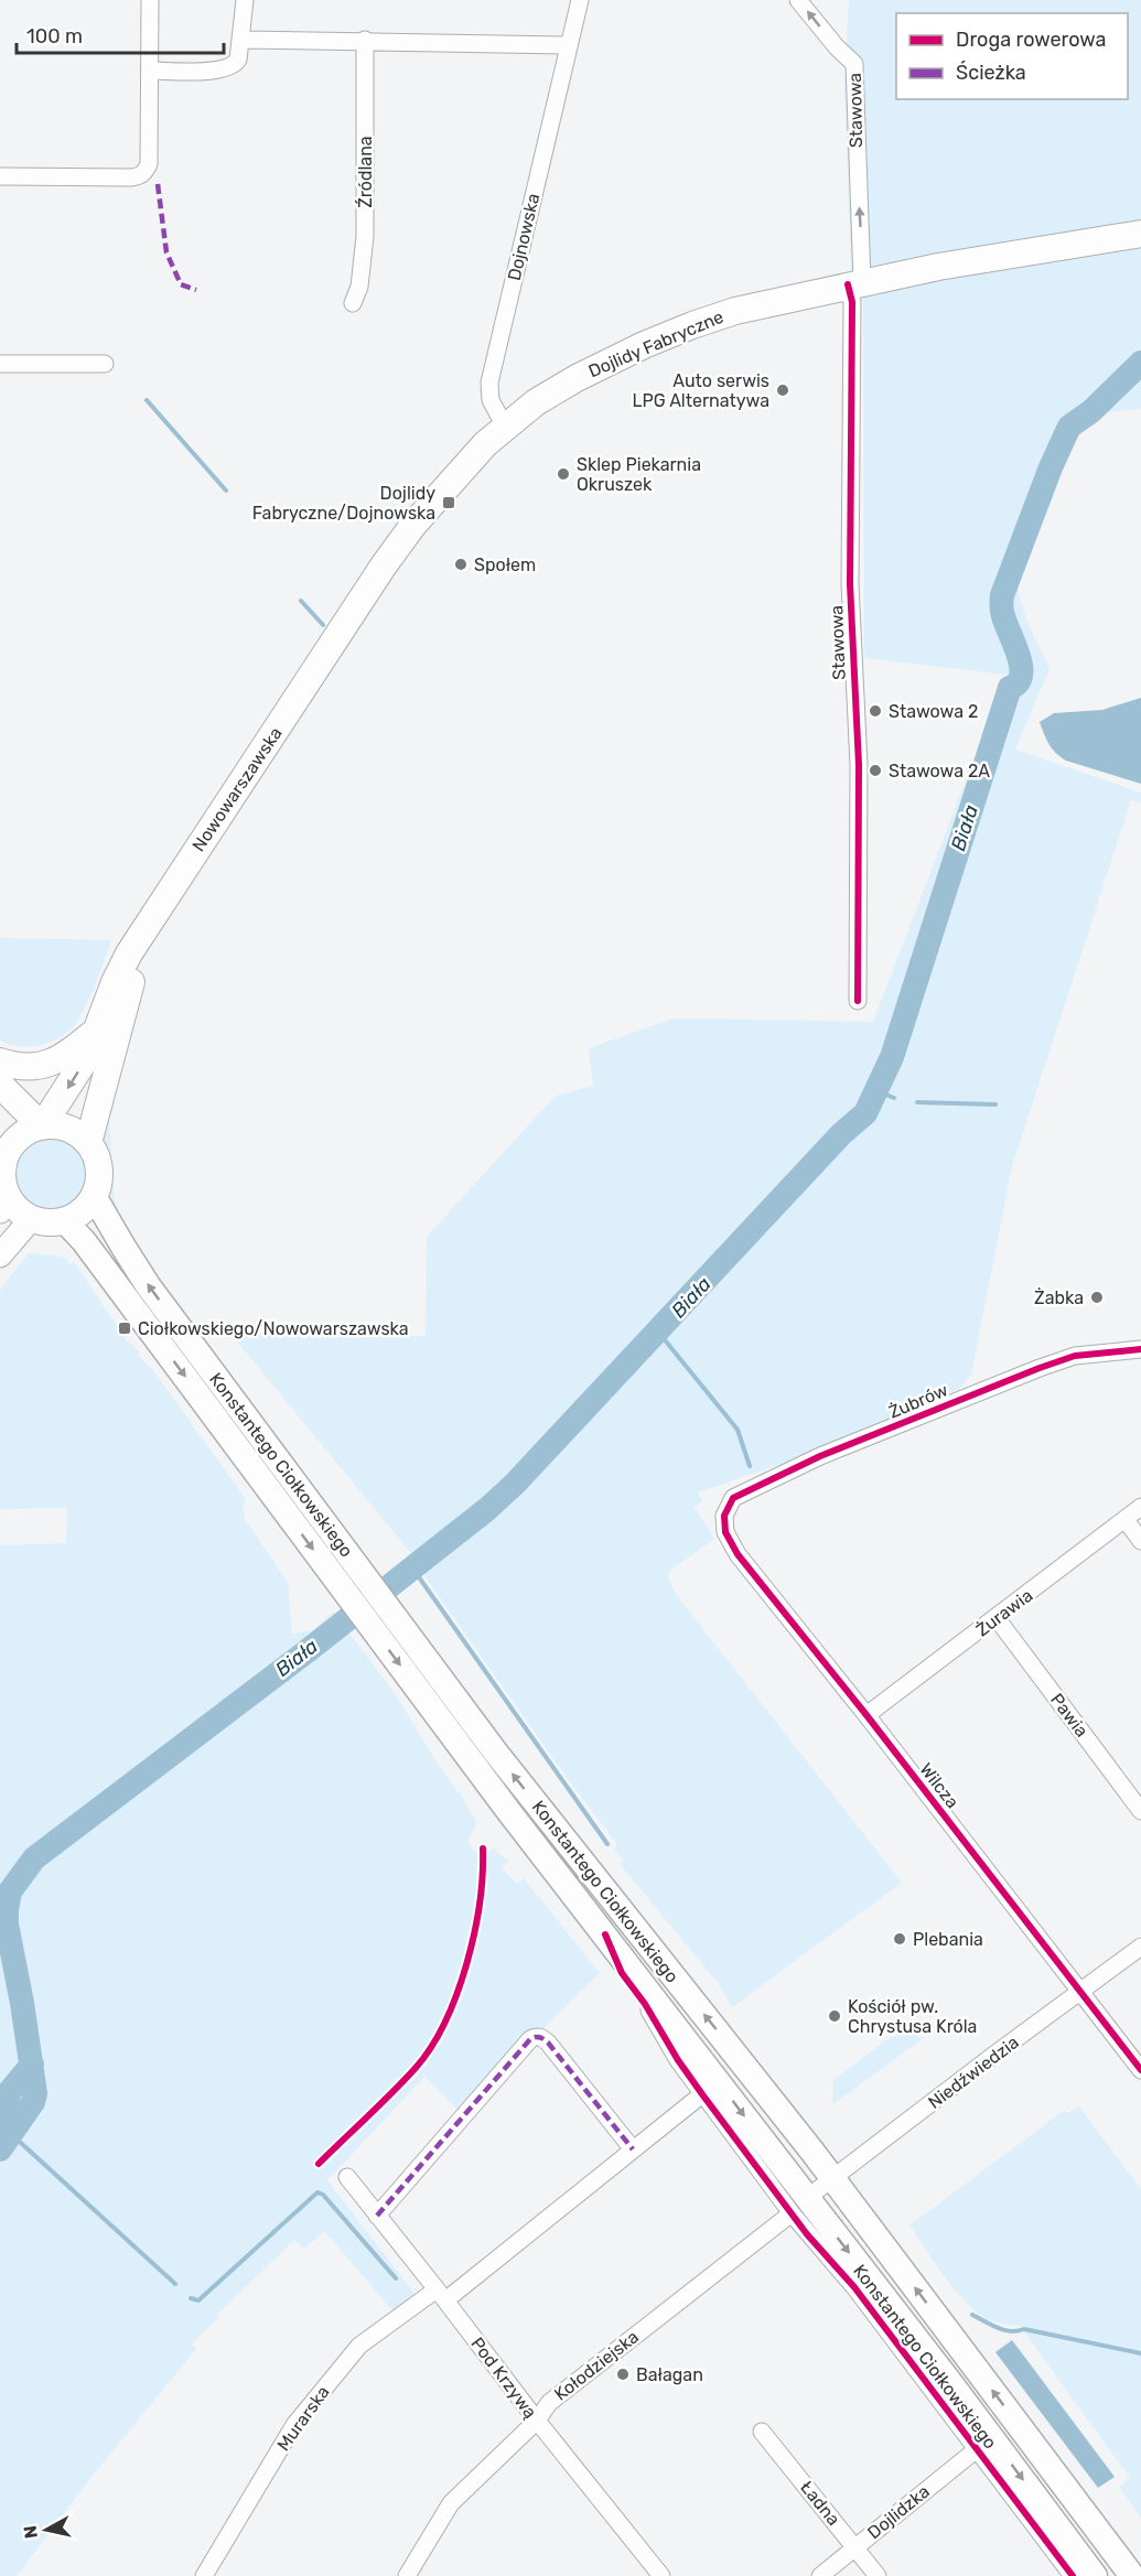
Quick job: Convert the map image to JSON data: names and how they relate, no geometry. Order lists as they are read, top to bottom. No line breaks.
{"streets":{"highway":["Dojlidy Fabryczne","Nowowarszawska"],"main road":["Konstantego Ciołkowskiego"],"street":["Stawowa","Źródlana","Dojnowska","Żubrów","Żurawia","Pawia","Wilcza","Niedźwiedzia","Kołodziejska","Pod Krzywą","Murarska","Ładna","Dojlidzka"]},"crossings":[["Stawowa","Dojlidy Fabryczne"],["Dojnowska","Dojlidy Fabryczne"],["Dojlidy Fabryczne","Nowowarszawska"],["Nowowarszawska","Konstantego Ciołkowskiego"],["Żubrów","Wilcza"],["Konstantego Ciołkowskiego","Niedźwiedzia"],["Konstantego Ciołkowskiego","Kołodziejska"],["Konstantego Ciołkowskiego","Murarska"],["Konstantego Ciołkowskiego","Dojlidzka"],["Żurawia","Pawia"],["Żurawia","Wilcza"],["Wilcza","Niedźwiedzia"],["Niedźwiedzia","Kołodziejska"],["Kołodziejska","Pod Krzywą"],["Pod Krzywą","Murarska"],["Ładna","Dojlidzka"]],"water":["Biała"],"places":{"other":["Auto serwis LPG Alternatywa","Sklep Piekarnia Okruszek","Społem","Stawowa 2","Stawowa 2A","Żabka","Plebania","Kościół pw. Chrystusa Króla","Bałagan"],"transit":["Dojlidy Fabryczne/Dojnowska","Ciołkowskiego/Nowowarszawska"]},"legend":["Droga rowerowa","Ścieżka"],"scale_bar":"100 m","north":"left"}
